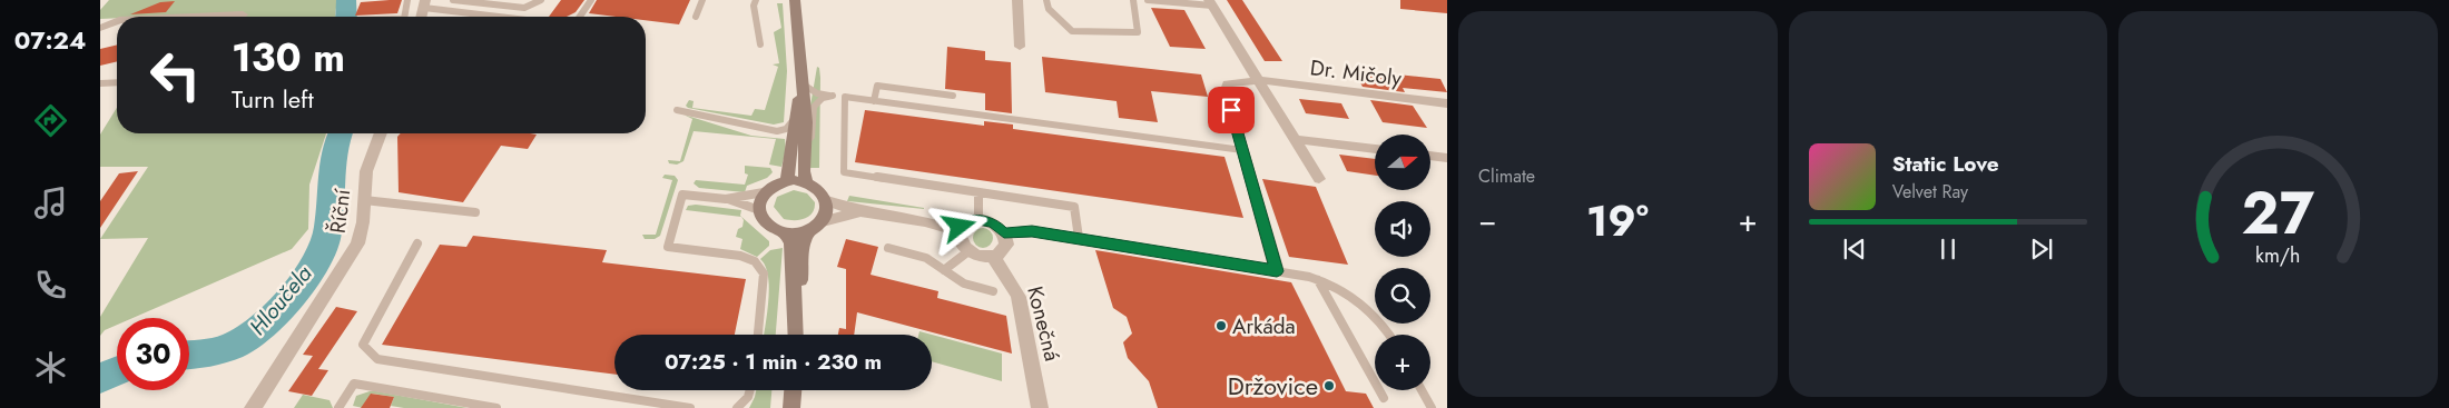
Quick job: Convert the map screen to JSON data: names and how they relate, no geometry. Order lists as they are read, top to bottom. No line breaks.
{"streets":{"street":["Dr. Mičoly","Říční","Konečná"]},"water":["Hloučela"],"places":["Arkáda","Držovice"],"north":"right","page":{"tabs":"07:24","tile":"Climate","turn":["130 m","Turn left"],"map_buttons":"+","song":["Static Love","Velvet Ray"],"heat":["−","19°","+"],"limit":"30","trip":"07:25 · 1 min · 230 m","gauge":["27","km/h"]}}
